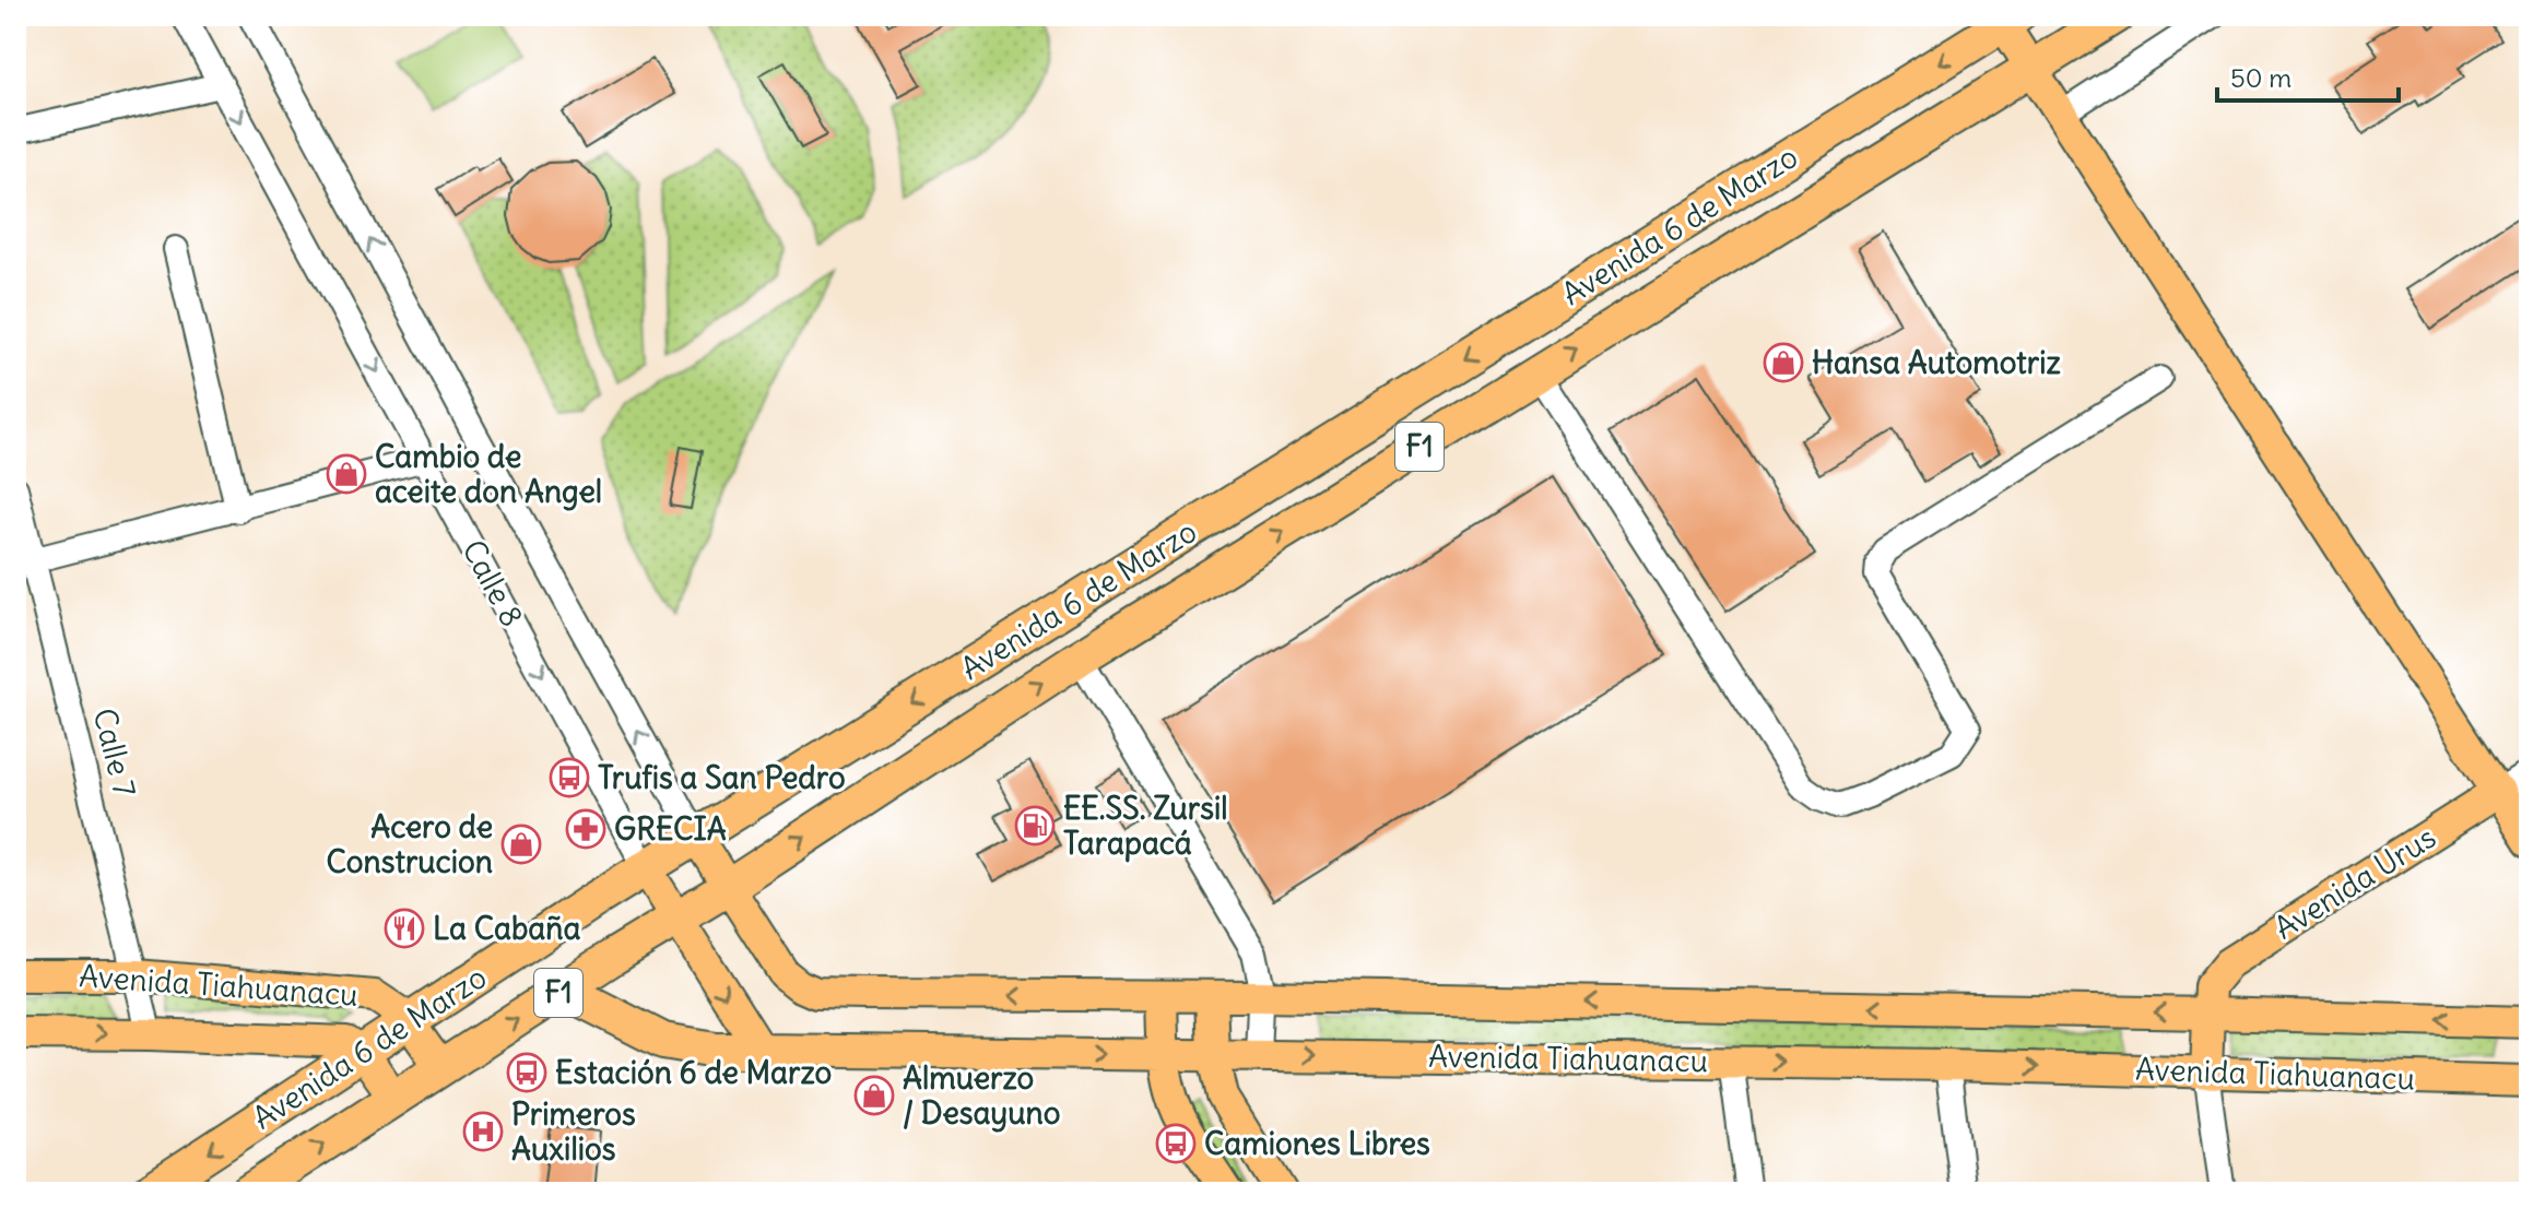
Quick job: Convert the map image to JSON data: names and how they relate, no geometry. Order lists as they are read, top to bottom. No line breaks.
{"streets":{"highway":["Avenida 6 de Marzo","F1"],"main road":["Calle 8","Avenida Urus","Avenida Tiahuanacu"],"street":["Calle 7"]},"crossings":[["Avenida 6 de Marzo","Calle 8"],["Avenida 6 de Marzo","Avenida Tiahuanacu"],["Calle 8","Avenida Tiahuanacu"],["Calle 7","Avenida Tiahuanacu"],["Avenida Urus","Avenida Tiahuanacu"]],"places":{"shop":["Hansa Automotriz","Cambio de aceite don Angel","Acero de Construcion","Almuerzo / Desayuno"],"bus stop":["Trufis a San Pedro","Estación 6 de Marzo","Camiones Libres"],"fuel station":["EE.SS. Zursil Tarapacá"],"pharmacy":["GRECIA"],"restaurant":["La Cabaña"],"hospital":["Primeros Auxilios"]},"scale_bar":"50 m"}
